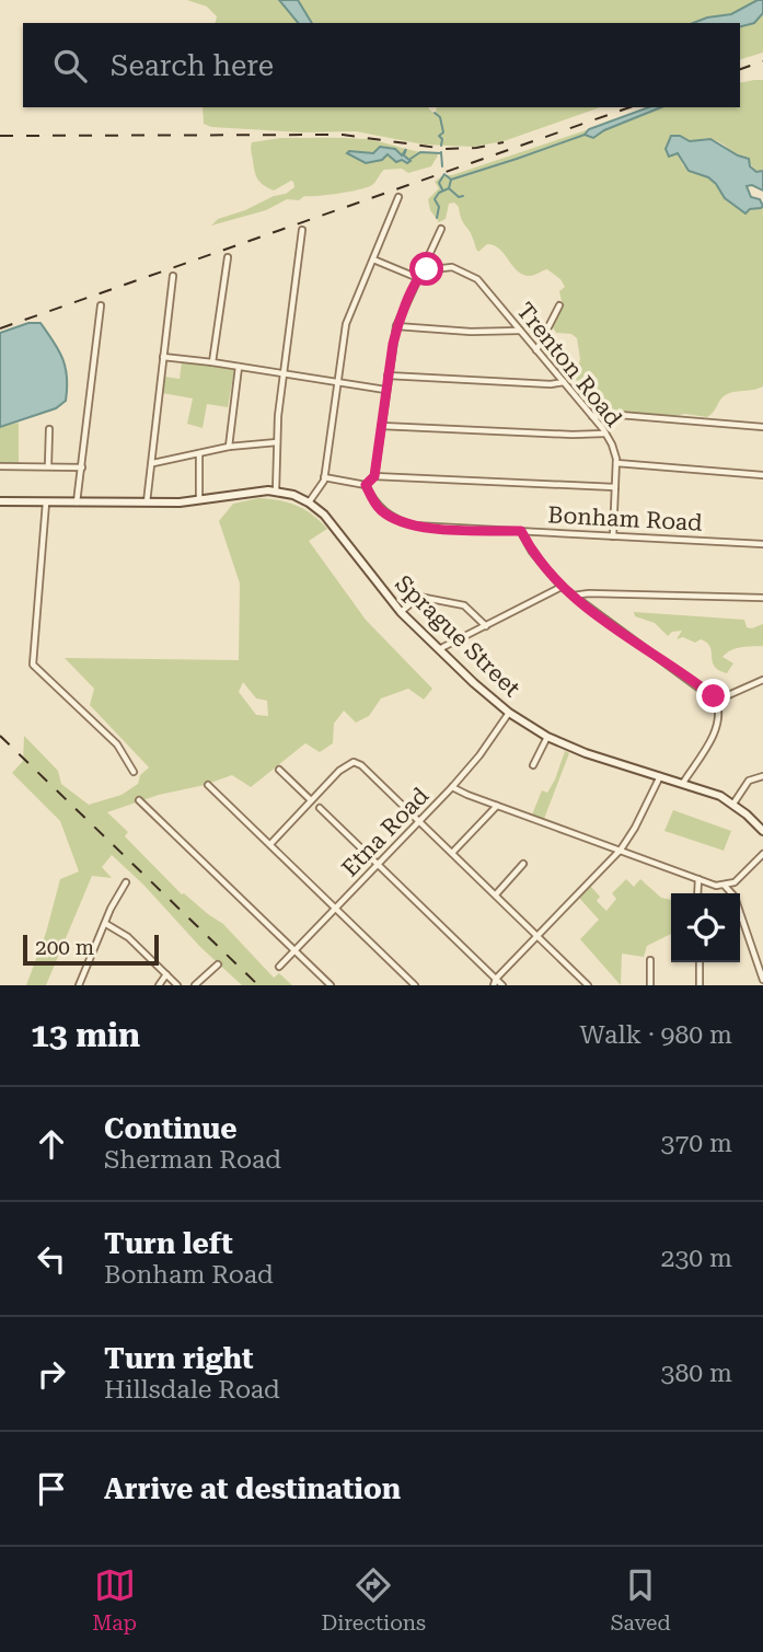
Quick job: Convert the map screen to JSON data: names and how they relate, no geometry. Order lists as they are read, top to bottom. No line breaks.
{"streets":{"main road":["Sprague Street"],"street":["Trenton Road","Bonham Road","Etna Road"]},"crossings":[["Trenton Road","Bonham Road"],["Sprague Street","Etna Road"]],"scale_bar":"200 m","page":{"search":"Search here","scale":"200 m","heading":["13 min","Walk · 980 m"],"list":[["Continue","Sherman Road","370 m"],["Turn left","Bonham Road","230 m"],["Turn right","Hillsdale Road","380 m"],"Arrive at destination"],"nav":["Map","Directions","Saved"]}}
